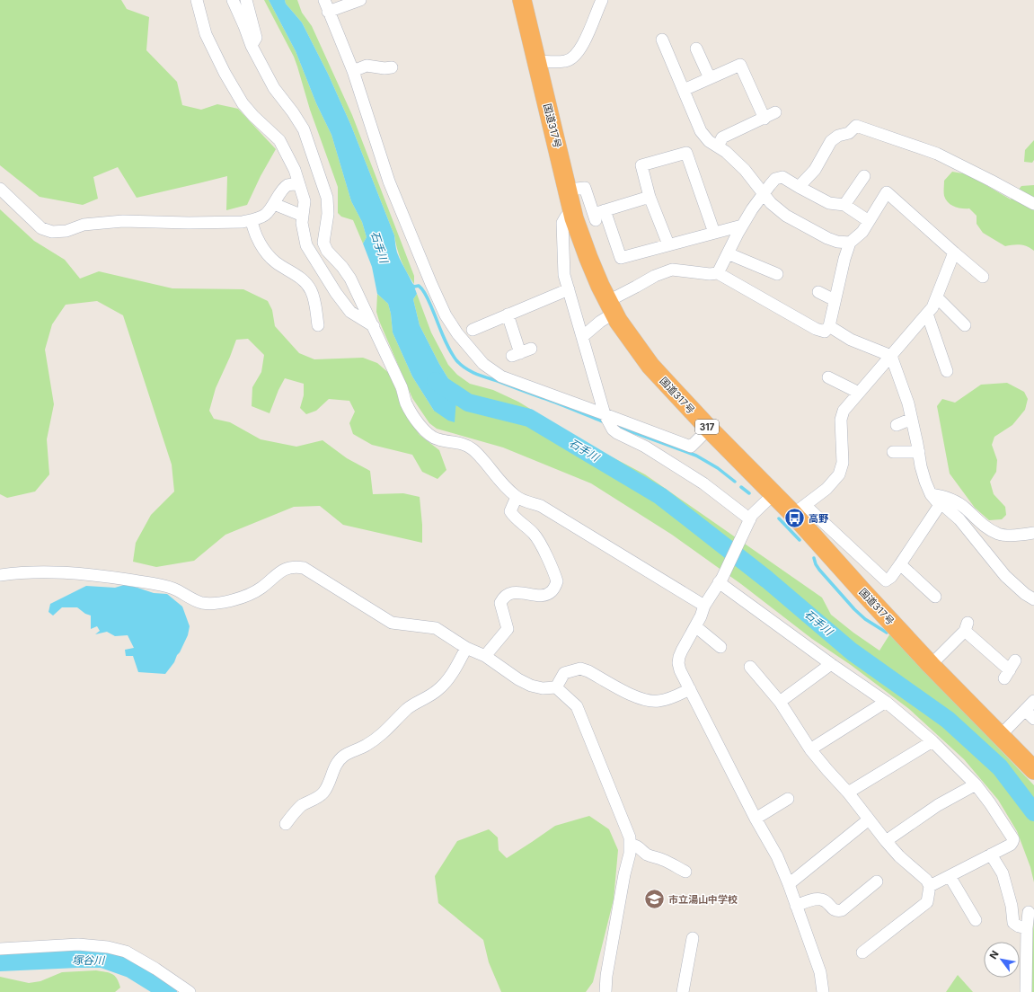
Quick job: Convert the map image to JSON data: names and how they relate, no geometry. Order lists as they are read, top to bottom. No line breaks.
{"streets":{"highway":["国道317号","317"]},"water":["石手川","塚谷川"],"places":{"bus stop":["高野"],"school or university":["市立湯山中学校"]},"north":"top left"}
